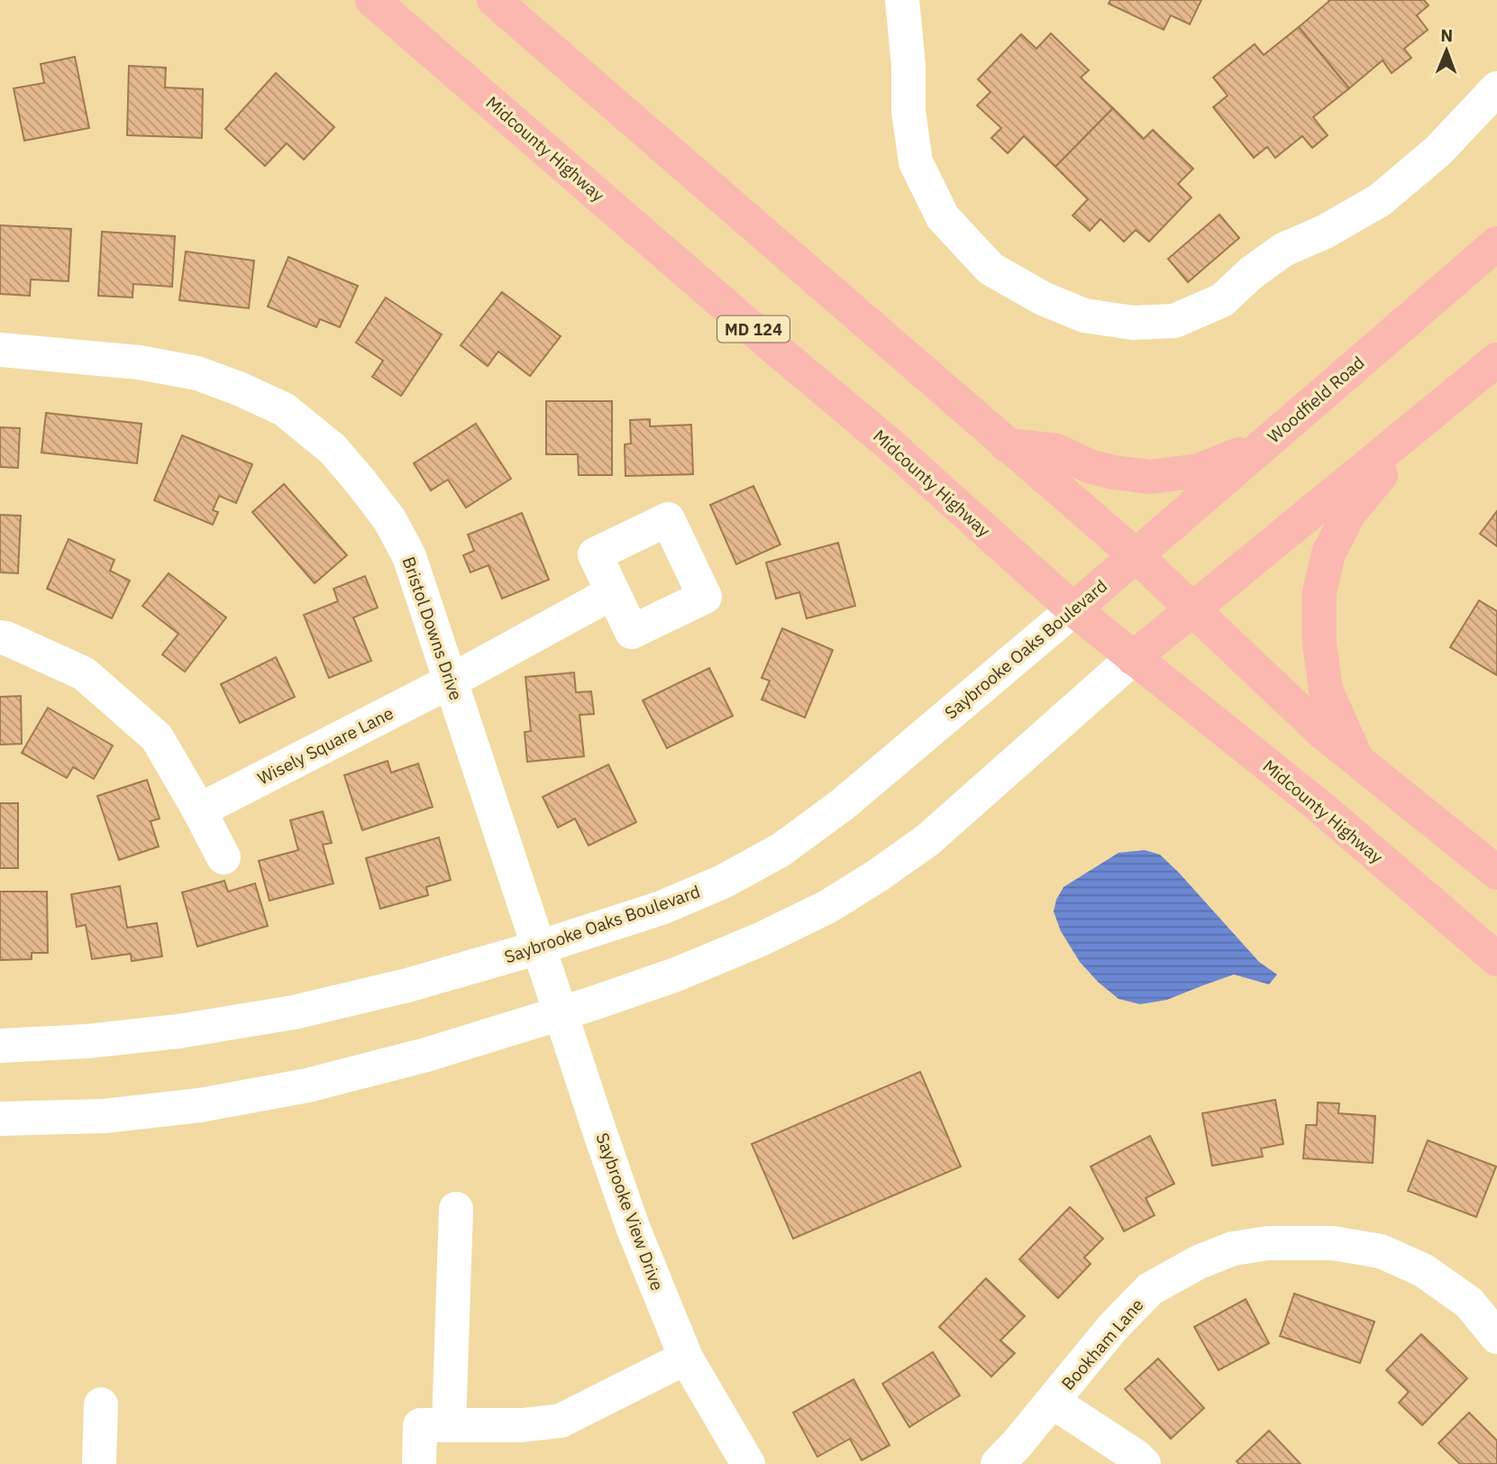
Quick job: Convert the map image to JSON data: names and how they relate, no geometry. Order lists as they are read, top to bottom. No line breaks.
{"streets":{"main road":["Midcounty Highway","MD 124","Woodfield Road","Saybrooke Oaks Boulevard"],"street":["Bristol Downs Drive","Wisely Square Lane","Saybrooke View Drive","Bookham Lane"]},"crossings":[["Midcounty Highway","Saybrooke Oaks Boulevard"],["Woodfield Road","Saybrooke Oaks Boulevard"],["Bristol Downs Drive","Saybrooke Oaks Boulevard"],["Bristol Downs Drive","Wisely Square Lane"],["Bristol Downs Drive","Saybrooke View Drive"],["Saybrooke Oaks Boulevard","Saybrooke View Drive"]],"north":"top"}
